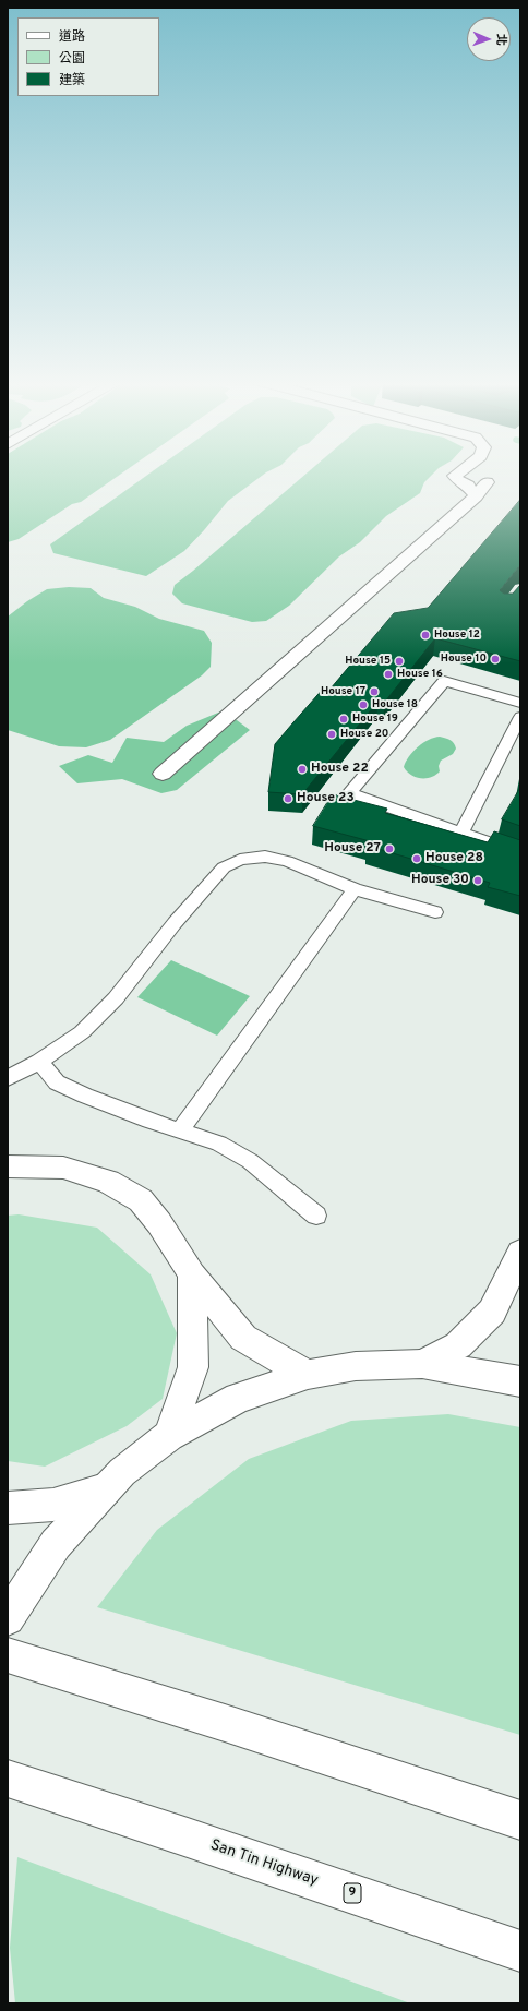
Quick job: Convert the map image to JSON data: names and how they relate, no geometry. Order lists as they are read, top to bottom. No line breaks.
{"streets":{"main road":["San Tin Highway","9"]},"places":["House 12","House 10","House 15","House 16","House 17","House 18","House 19","House 20","House 22","House 23","House 27","House 28","House 30"],"legend":["道路","公園","建築"],"north":"right"}
